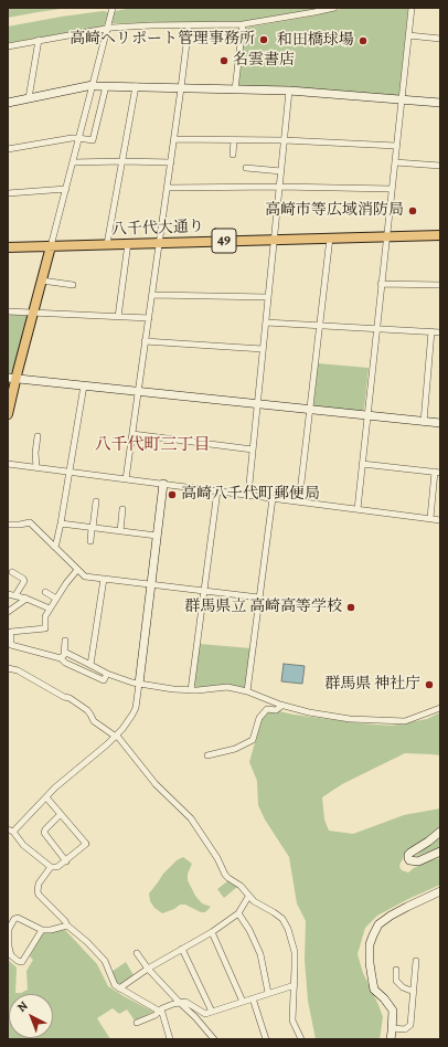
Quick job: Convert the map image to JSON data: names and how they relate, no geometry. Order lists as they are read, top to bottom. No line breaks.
{"streets":{"main road":["八千代大通り","49"]},"districts":["八千代町三丁目"],"places":["高崎ヘリポート管理事務所","和田橋球場","名雲書店","高崎市等広域消防局","高崎八千代町郵便局","群馬県立 高崎高等学校","群馬県 神社庁"],"north":"top left"}
